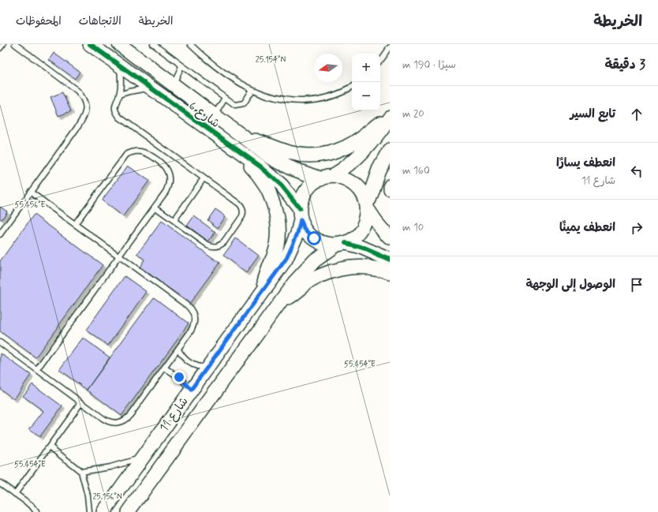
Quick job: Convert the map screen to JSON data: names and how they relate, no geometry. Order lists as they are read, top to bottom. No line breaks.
{"streets":{"main road":["شارع 6","شارع 11"]},"crossings":[["شارع 6","شارع 11"]],"north":"left","page":{"header":"الخريطة","nav":["الخريطة","الاتجاهات","المحفوظات"],"heading":["3 دقيقة","سيرًا · 190 m"],"map_buttons":["+","−"],"list":[["تابع السير","20 m"],["انعطف يسارًا","شارع 11","160 m"],["انعطف يمينًا","10 m"],"الوصول إلى الوجهة"]},"coordinates":["25.154°N","55.456°E","55.454°E","25.156°N"]}
